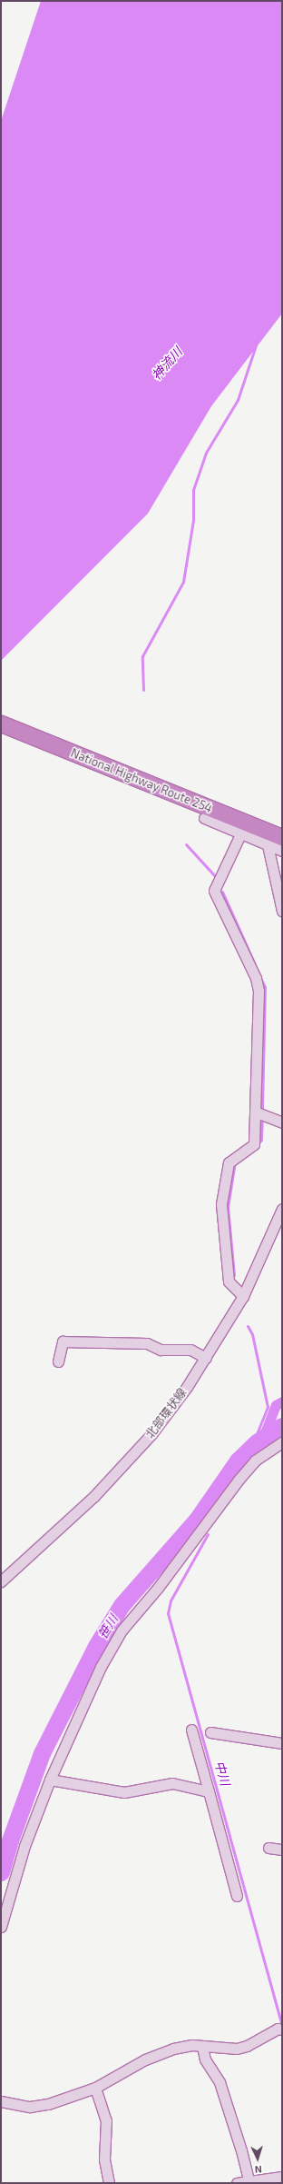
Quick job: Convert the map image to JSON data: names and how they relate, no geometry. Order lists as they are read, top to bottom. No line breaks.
{"streets":{"highway":["National Highway Route 254"],"street":["北部環状線"]},"water":["神流川","笹川","中川"],"north":"bottom"}
